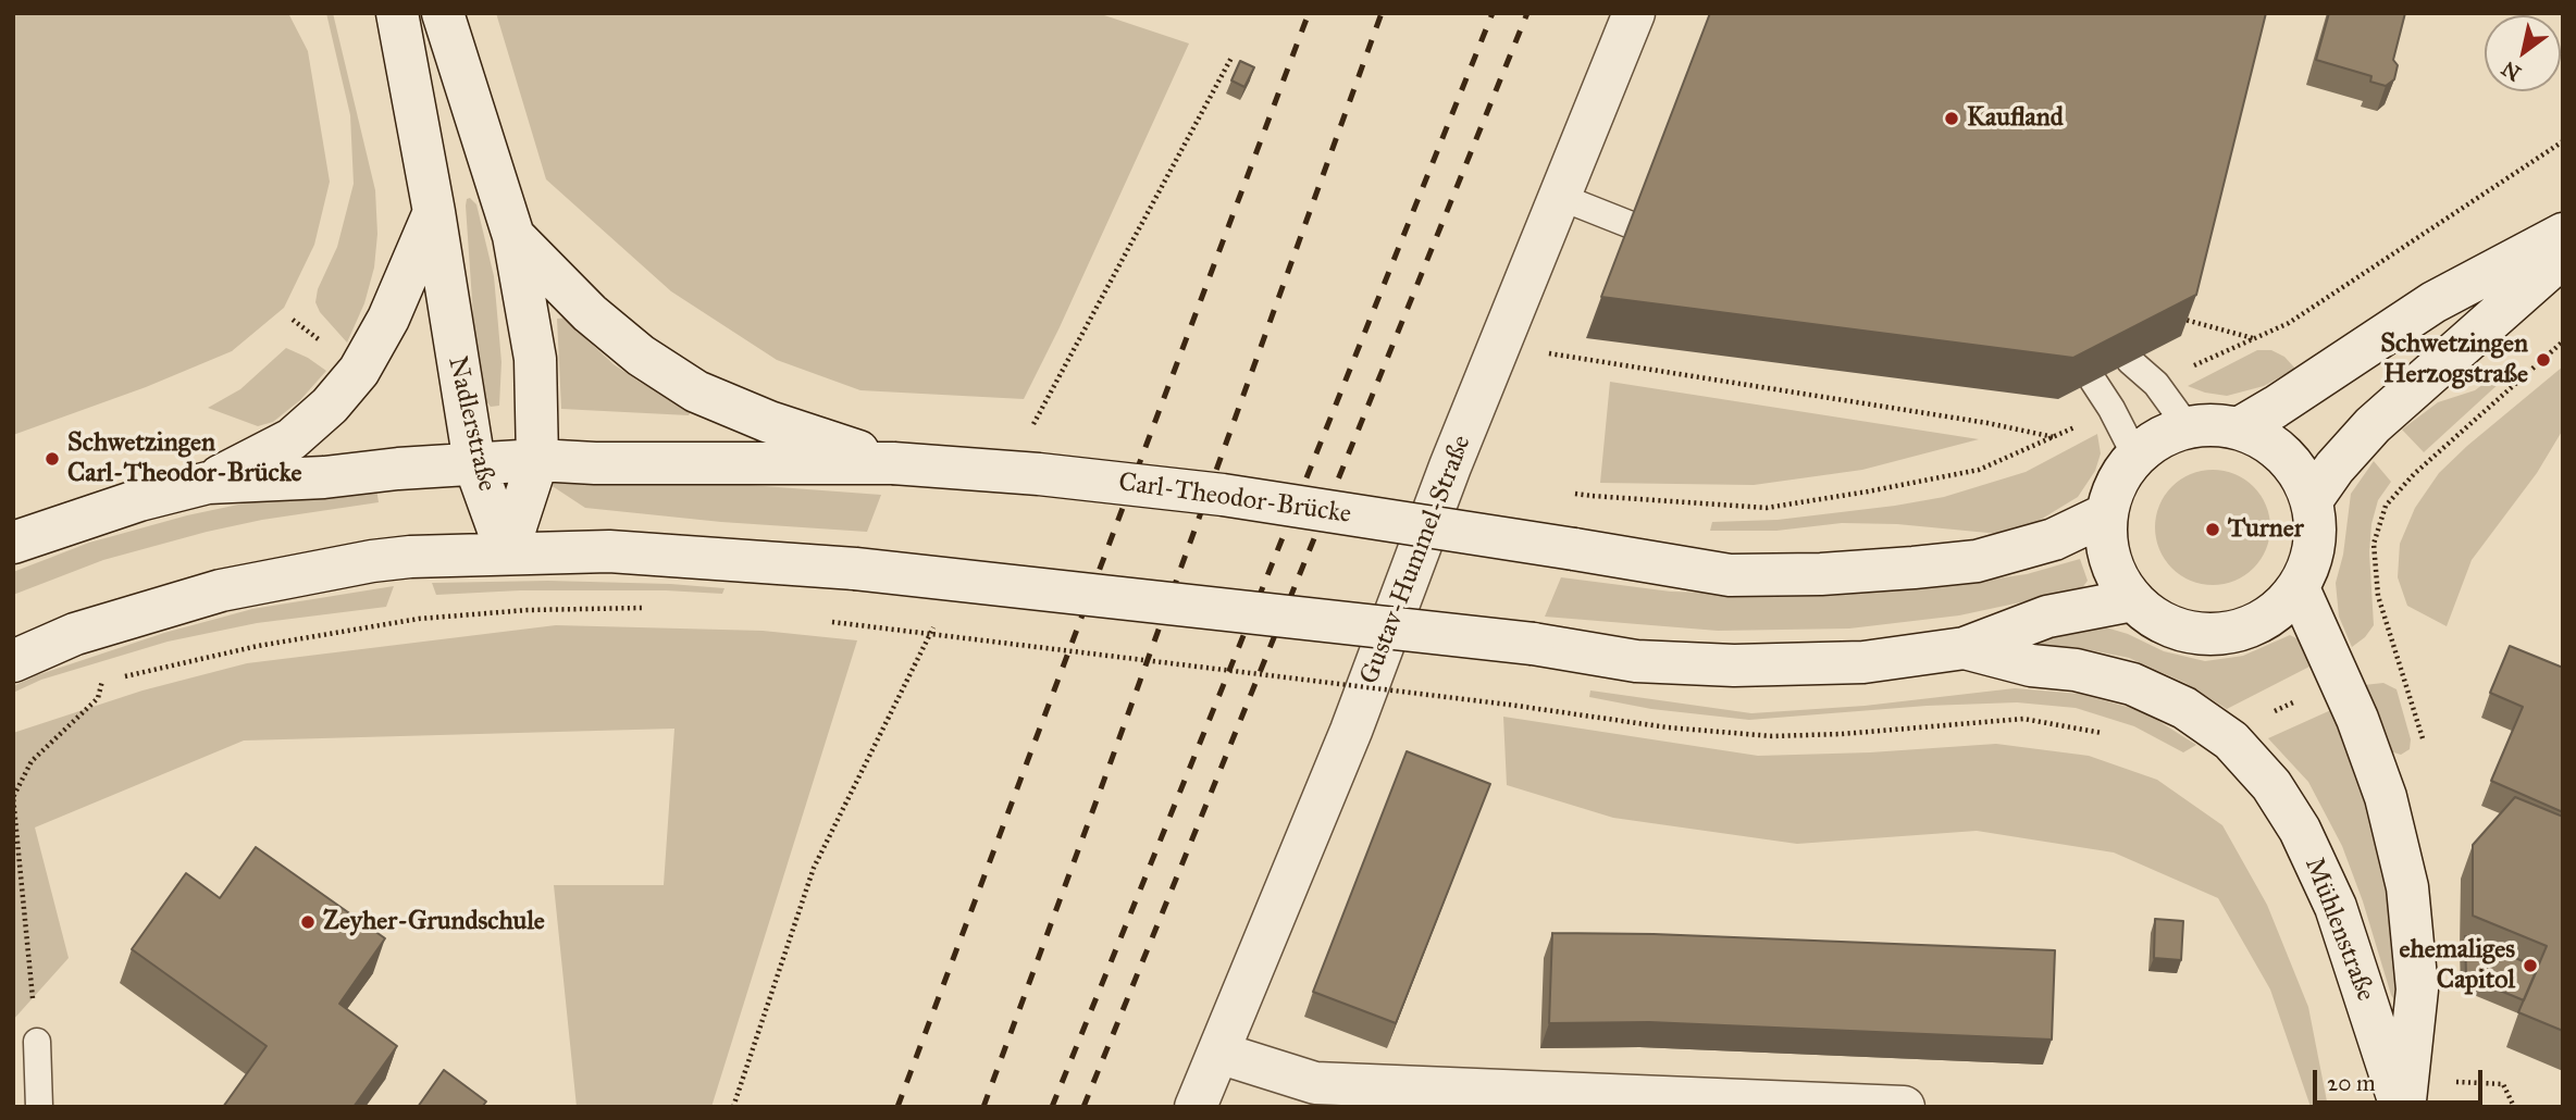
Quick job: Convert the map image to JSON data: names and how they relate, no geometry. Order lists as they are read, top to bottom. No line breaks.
{"streets":{"main road":["Nadlerstraße","Carl-Theodor-Brücke","Gustav-Hummel-Straße","Mühlenstraße"]},"crossings":[["Carl-Theodor-Brücke","Mühlenstraße"]],"places":["Kaufland","Schwetzingen Herzogstraße","Schwetzingen Carl-Theodor-Brücke","Turner","Zeyher-Grundschule","ehemaliges Capitol"],"scale_bar":"20 m","north":"bottom left"}
